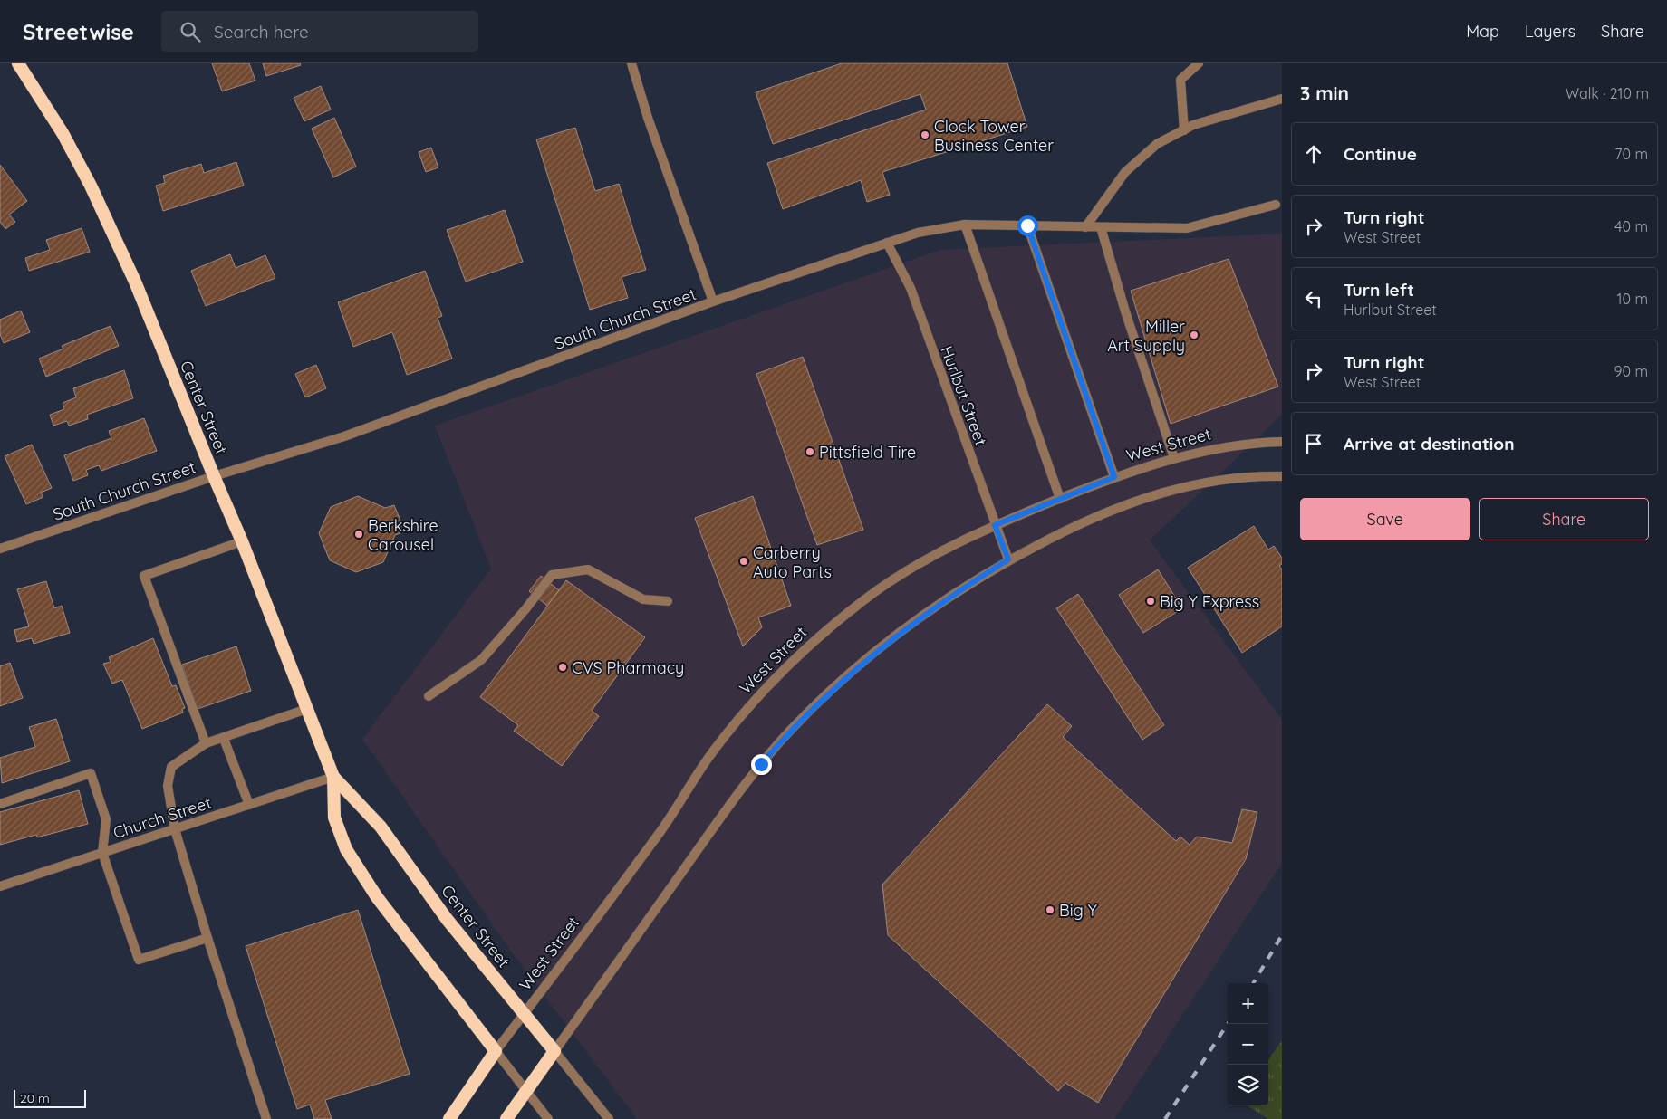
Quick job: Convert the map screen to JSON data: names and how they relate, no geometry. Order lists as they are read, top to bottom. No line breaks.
{"streets":{"highway":["Center Street","West Street"],"street":["South Church Street","Hurlbut Street","Church Street"]},"crossings":[["South Church Street","Hurlbut Street"],["South Church Street","Center Street"],["Hurlbut Street","West Street"],["Center Street","West Street"],["Center Street","Church Street"]],"places":["Clock Tower Business Center","Miller Art Supply","Pittsfield Tire","Berkshire Carousel","Carberry Auto Parts","Big Y Express","CVS Pharmacy","Big Y"],"scale_bar":"20 m","page":{"header":"Streetwise","search":"Search here","nav":["Map","Layers","Share"],"heading":["3 min","Walk · 210 m"],"list":[["Continue","70 m"],["Turn right","West Street","40 m"],["Turn left","Hurlbut Street","10 m"],["Turn right","West Street","90 m"],"Arrive at destination"],"buttons":["Save","Share"],"map_buttons":["+","−"],"scale":"20 m"}}
